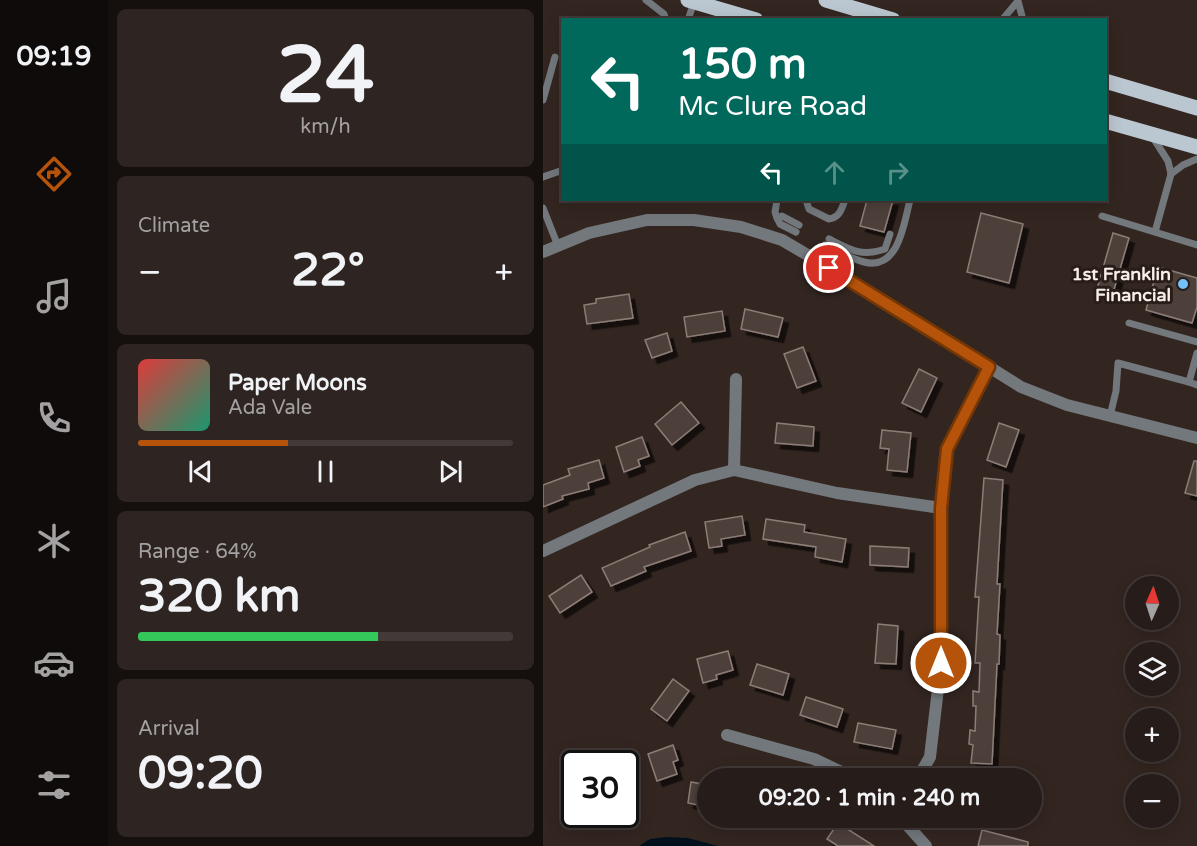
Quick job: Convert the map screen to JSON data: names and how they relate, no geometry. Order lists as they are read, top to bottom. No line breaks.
{"places":["1st Franklin Financial"],"north":"top","page":{"tabs":"09:19","tile":[["24","km/h"],"Climate",["Range · 64%","320 km"],["Arrival","09:20"]],"turn":["150 m","Mc Clure Road"],"heat":["−","22°","+"],"song":["Paper Moons","Ada Vale"],"map_buttons":["+","−"],"limit":"30","trip":"09:20 · 1 min · 240 m"}}
